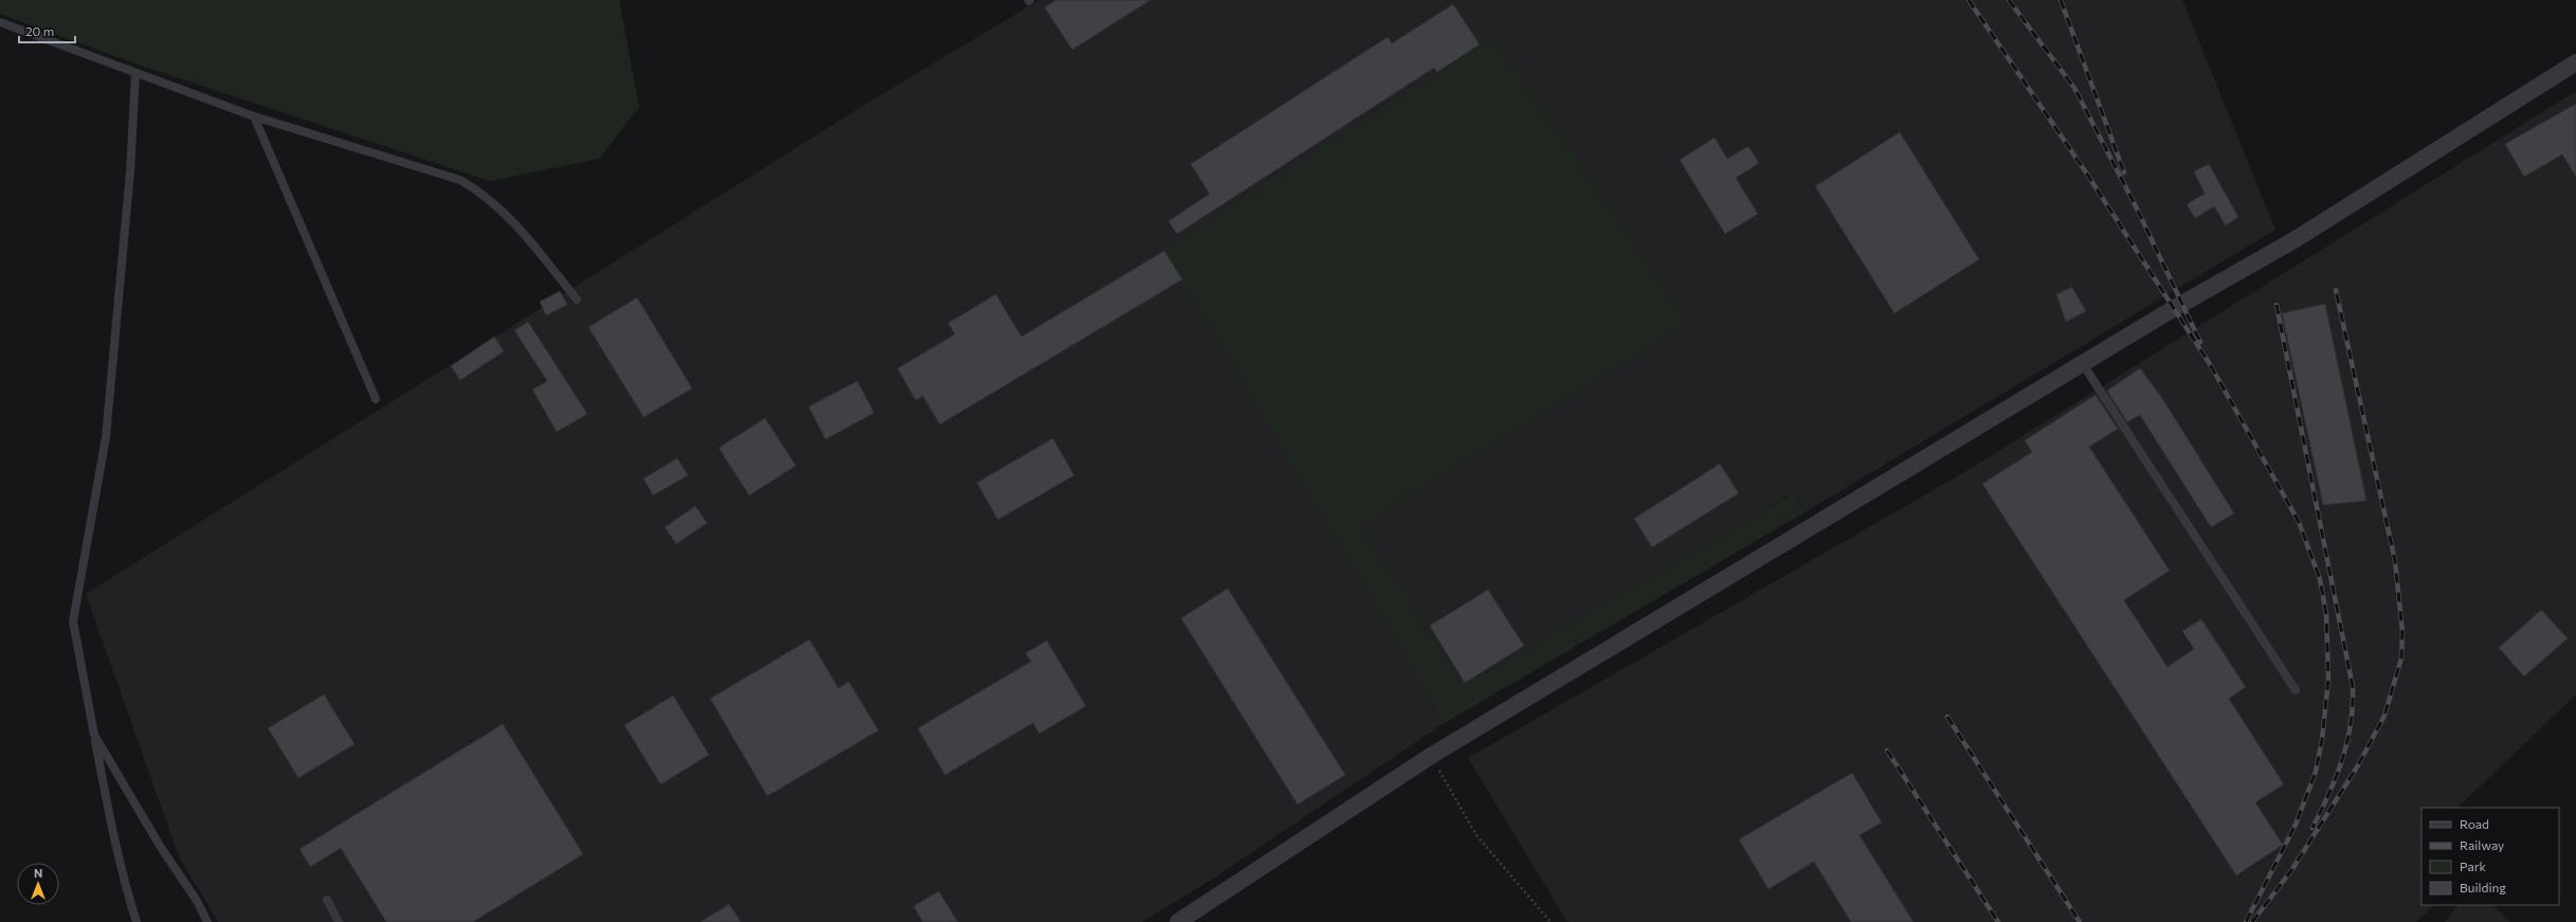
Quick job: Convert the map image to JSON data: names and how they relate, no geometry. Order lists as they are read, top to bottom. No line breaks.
{"legend":["Road","Railway","Park","Building"],"scale_bar":"20 m","north":"top"}
